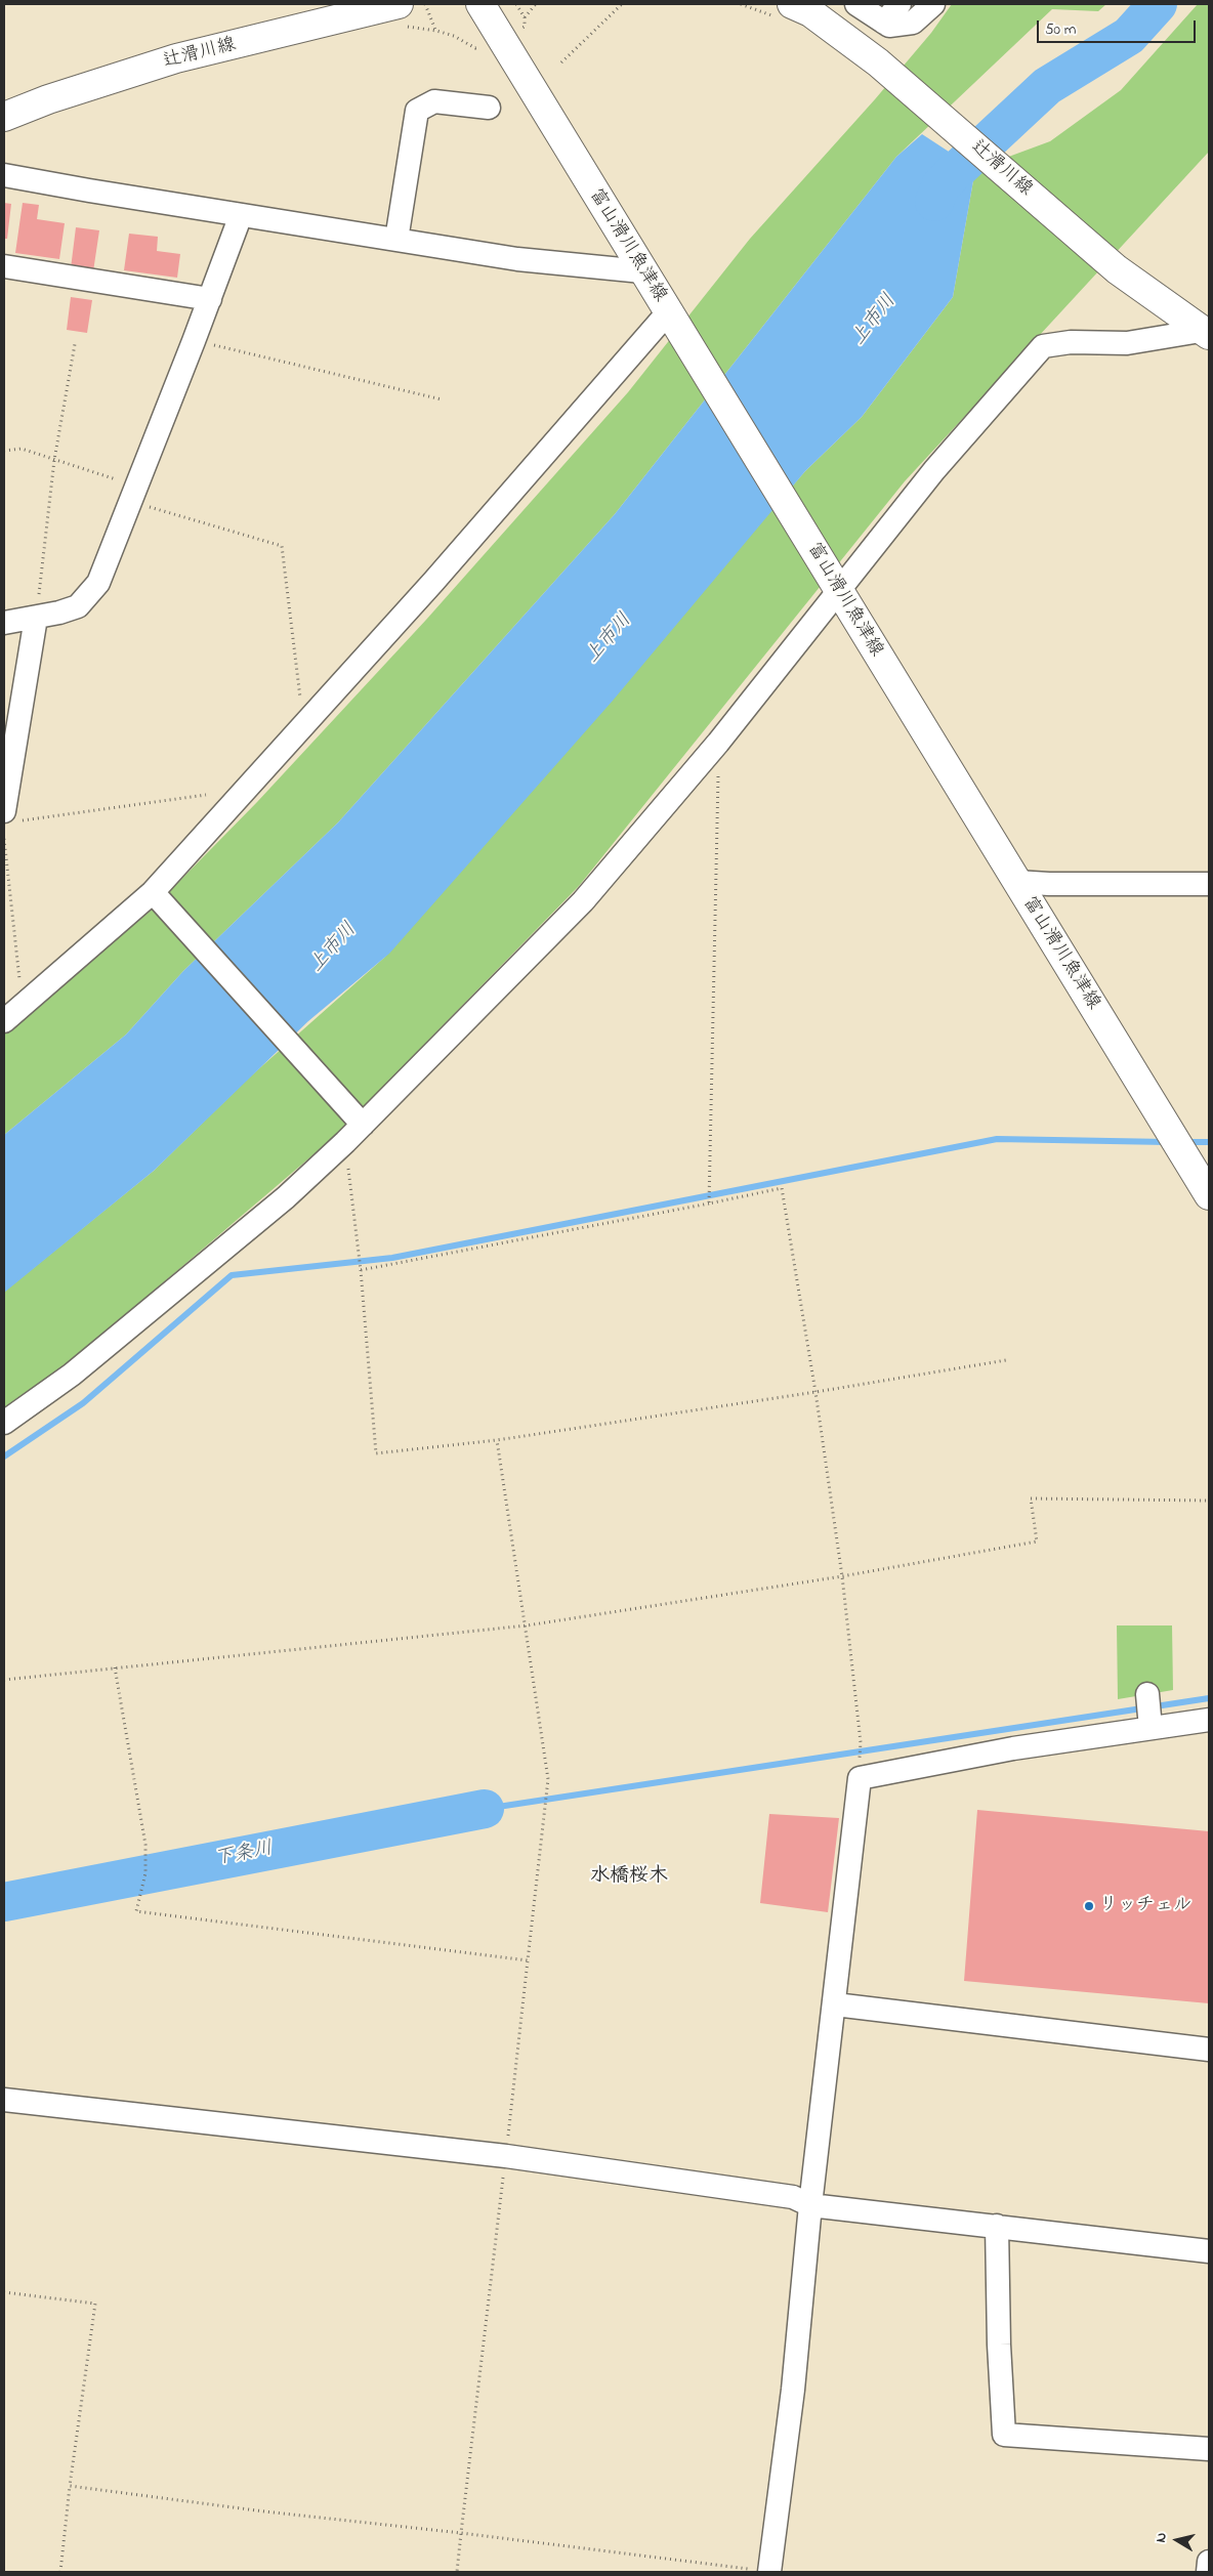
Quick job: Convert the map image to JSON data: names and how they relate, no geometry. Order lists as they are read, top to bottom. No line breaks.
{"streets":{"main road":["辻滑川線","富山滑川魚津線"]},"districts":["水橋桜木"],"water":["上市川","下条川"],"places":["リッチェル"],"scale_bar":"50 m","north":"left"}
